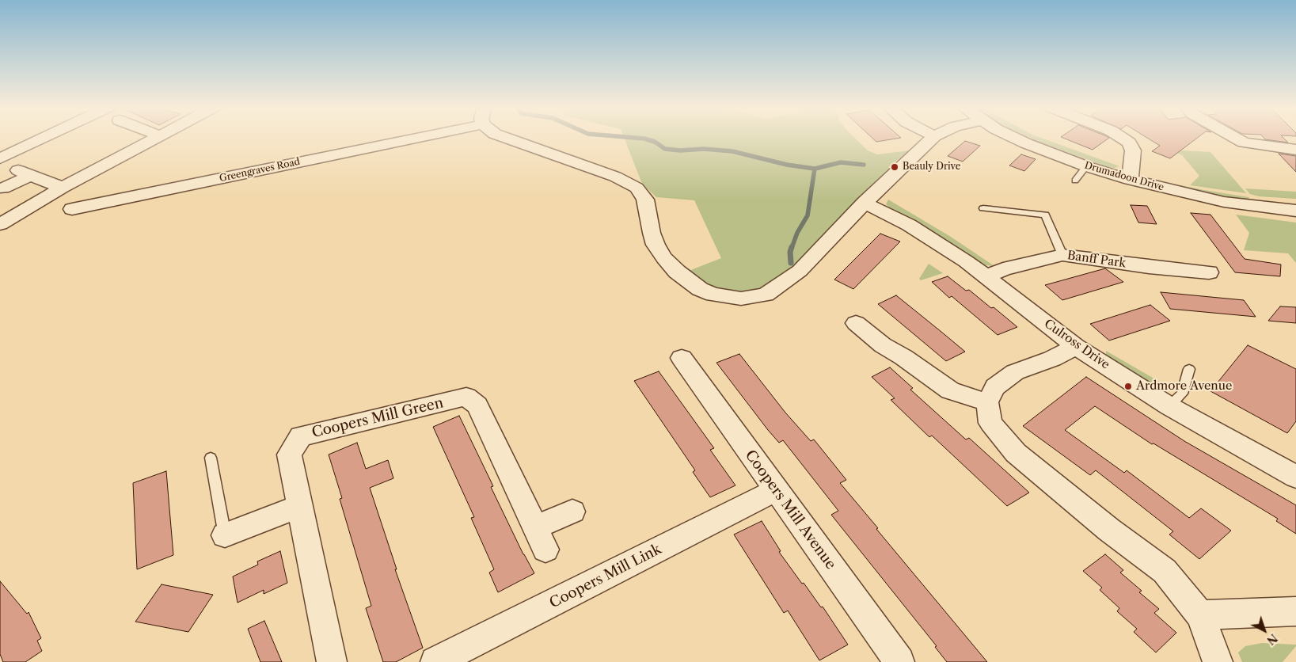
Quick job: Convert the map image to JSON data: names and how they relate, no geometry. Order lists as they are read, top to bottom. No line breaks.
{"streets":{"street":["Greengraves Road","Drumadoon Drive","Banff Park","Culross Drive","Coopers Mill Green","Coopers Mill Avenue","Coopers Mill Link"]},"crossings":[["Banff Park","Culross Drive"],["Coopers Mill Avenue","Coopers Mill Link"]],"places":["Beauly Drive","Ardmore Avenue"],"north":"bottom right"}
